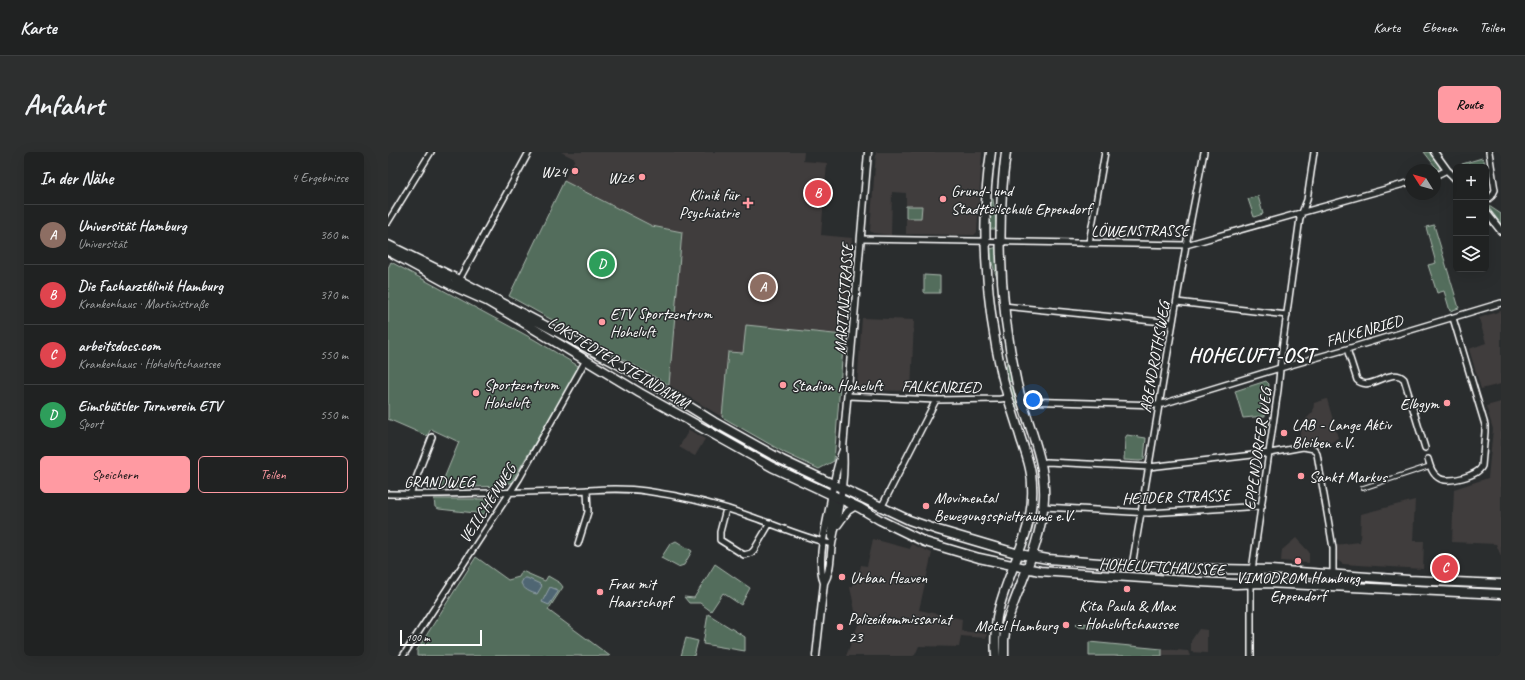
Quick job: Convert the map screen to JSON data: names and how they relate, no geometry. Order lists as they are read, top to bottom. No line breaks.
{"streets":{"main road":["LOKSTEDTER STEINDAMM","HOHELUFTCHAUSSEE"],"street":["LÖWENSTRASSE","MARTINISTRASSE","FALKENRIED","ABENDROTHSWEG","EPPENDORFER WEG","GRANDWEG","HEIDER STRASSE","VEILCHENWEG"]},"crossings":[["LÖWENSTRASSE","MARTINISTRASSE"],["LÖWENSTRASSE","ABENDROTHSWEG"],["LÖWENSTRASSE","EPPENDORFER WEG"],["MARTINISTRASSE","FALKENRIED"],["MARTINISTRASSE","LOKSTEDTER STEINDAMM"],["MARTINISTRASSE","HOHELUFTCHAUSSEE"],["FALKENRIED","ABENDROTHSWEG"],["FALKENRIED","EPPENDORFER WEG"],["ABENDROTHSWEG","HEIDER STRASSE"],["ABENDROTHSWEG","HOHELUFTCHAUSSEE"],["LOKSTEDTER STEINDAMM","VEILCHENWEG"],["LOKSTEDTER STEINDAMM","HOHELUFTCHAUSSEE"],["EPPENDORFER WEG","HEIDER STRASSE"],["EPPENDORFER WEG","HOHELUFTCHAUSSEE"],["GRANDWEG","VEILCHENWEG"]],"districts":["HOHELUFT-OST"],"places":{"other":["W24","W26","Grund- und Stadtteilschule Eppendorf","ETV Sportzentrum Hoheluft","Stadion Hoheluft","Sportzentrum Hoheluft","Elbgym","LAB - Lange Aktiv Bleiben e.V.","Sankt Markus","Movimental Bewegungsspielträume e.V.","VIMODROM Hamburg Eppendorf","Urban Heaven","Kita Paula & Max - Hoheluftchaussee","Frau mit Haarschopf","Motel Hamburg","Polizeikommissariat 23"],"health":["Klinik für Psychiatrie"]},"scale_bar":"100 m","north":"top left","page":{"header":"Karte","nav":["Karte","Ebenen","Teilen"],"buttons":["Route",["Speichern","Teilen"]],"title":"Anfahrt","heading":["In der Nähe","4 Ergebnisse"],"map_buttons":["+","−"],"pins":["B","D","A","C"],"list":[{"mark":"A","name":"Universität Hamburg","note":"Universität","value":"360 m"},{"mark":"B","name":"Die Facharztklinik Hamburg","note":"Krankenhaus · Martinistraße","value":"370 m"},{"mark":"C","name":"arbeitsdocs.com","note":"Krankenhaus · Hoheluftchaussee","value":"550 m"},{"mark":"D","name":"Eimsbüttler Turnverein ETV","note":"Sport","value":"550 m"}],"scale":"100 m"}}
